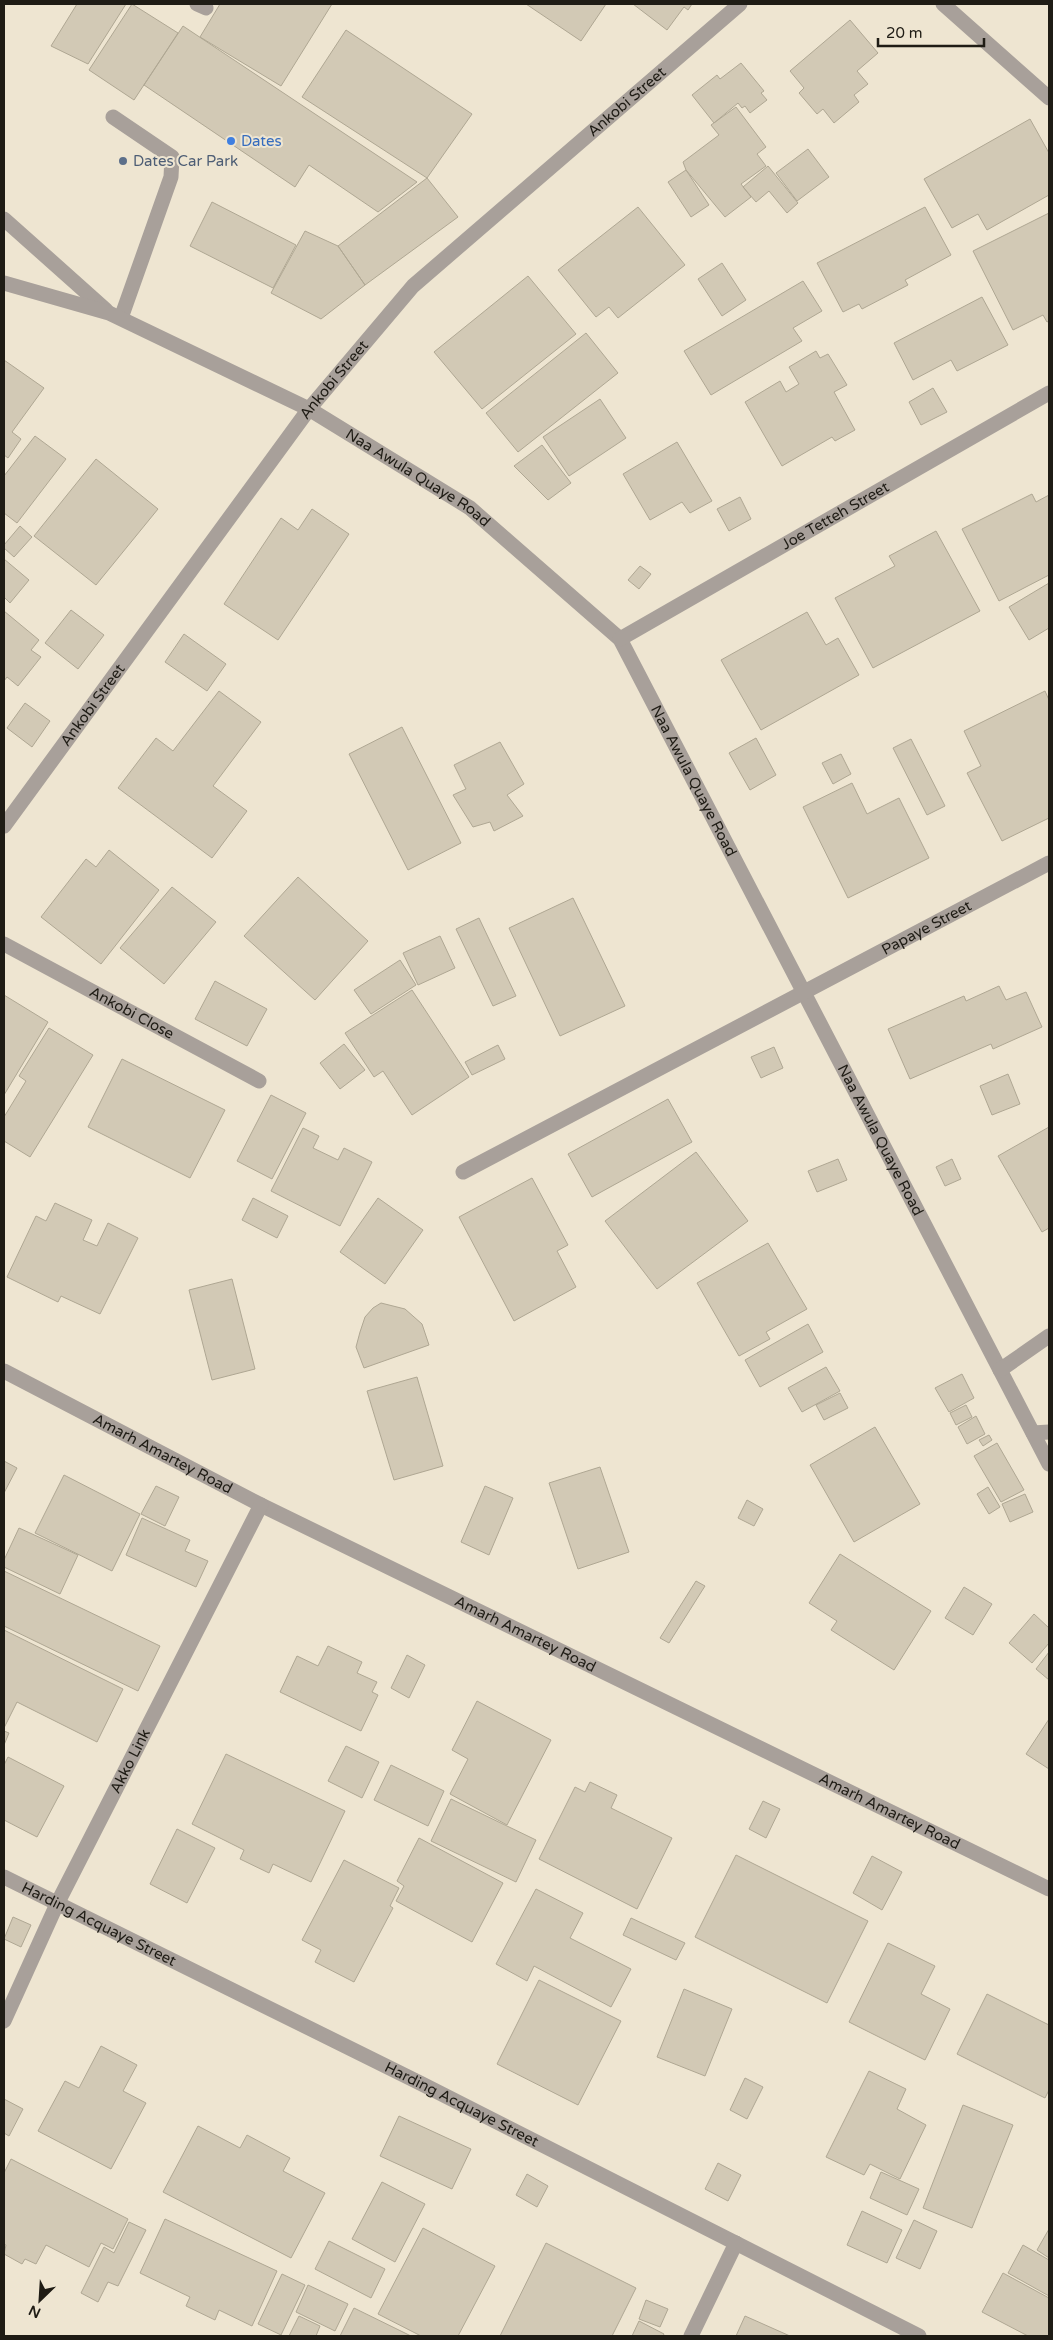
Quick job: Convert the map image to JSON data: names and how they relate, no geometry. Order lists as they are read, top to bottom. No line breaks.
{"streets":{"street":["Ankobi Street","Naa Awula Quaye Road","Joe Tetteh Street","Papaye Street","Ankobi Close","Amarh Amartey Road","Akko Link","Harding Acquaye Street"]},"crossings":[["Ankobi Street","Naa Awula Quaye Road"],["Naa Awula Quaye Road","Joe Tetteh Street"],["Naa Awula Quaye Road","Papaye Street"],["Amarh Amartey Road","Akko Link"],["Akko Link","Harding Acquaye Street"]],"places":["Dates","Dates Car Park"],"scale_bar":"20 m","north":"bottom left"}
